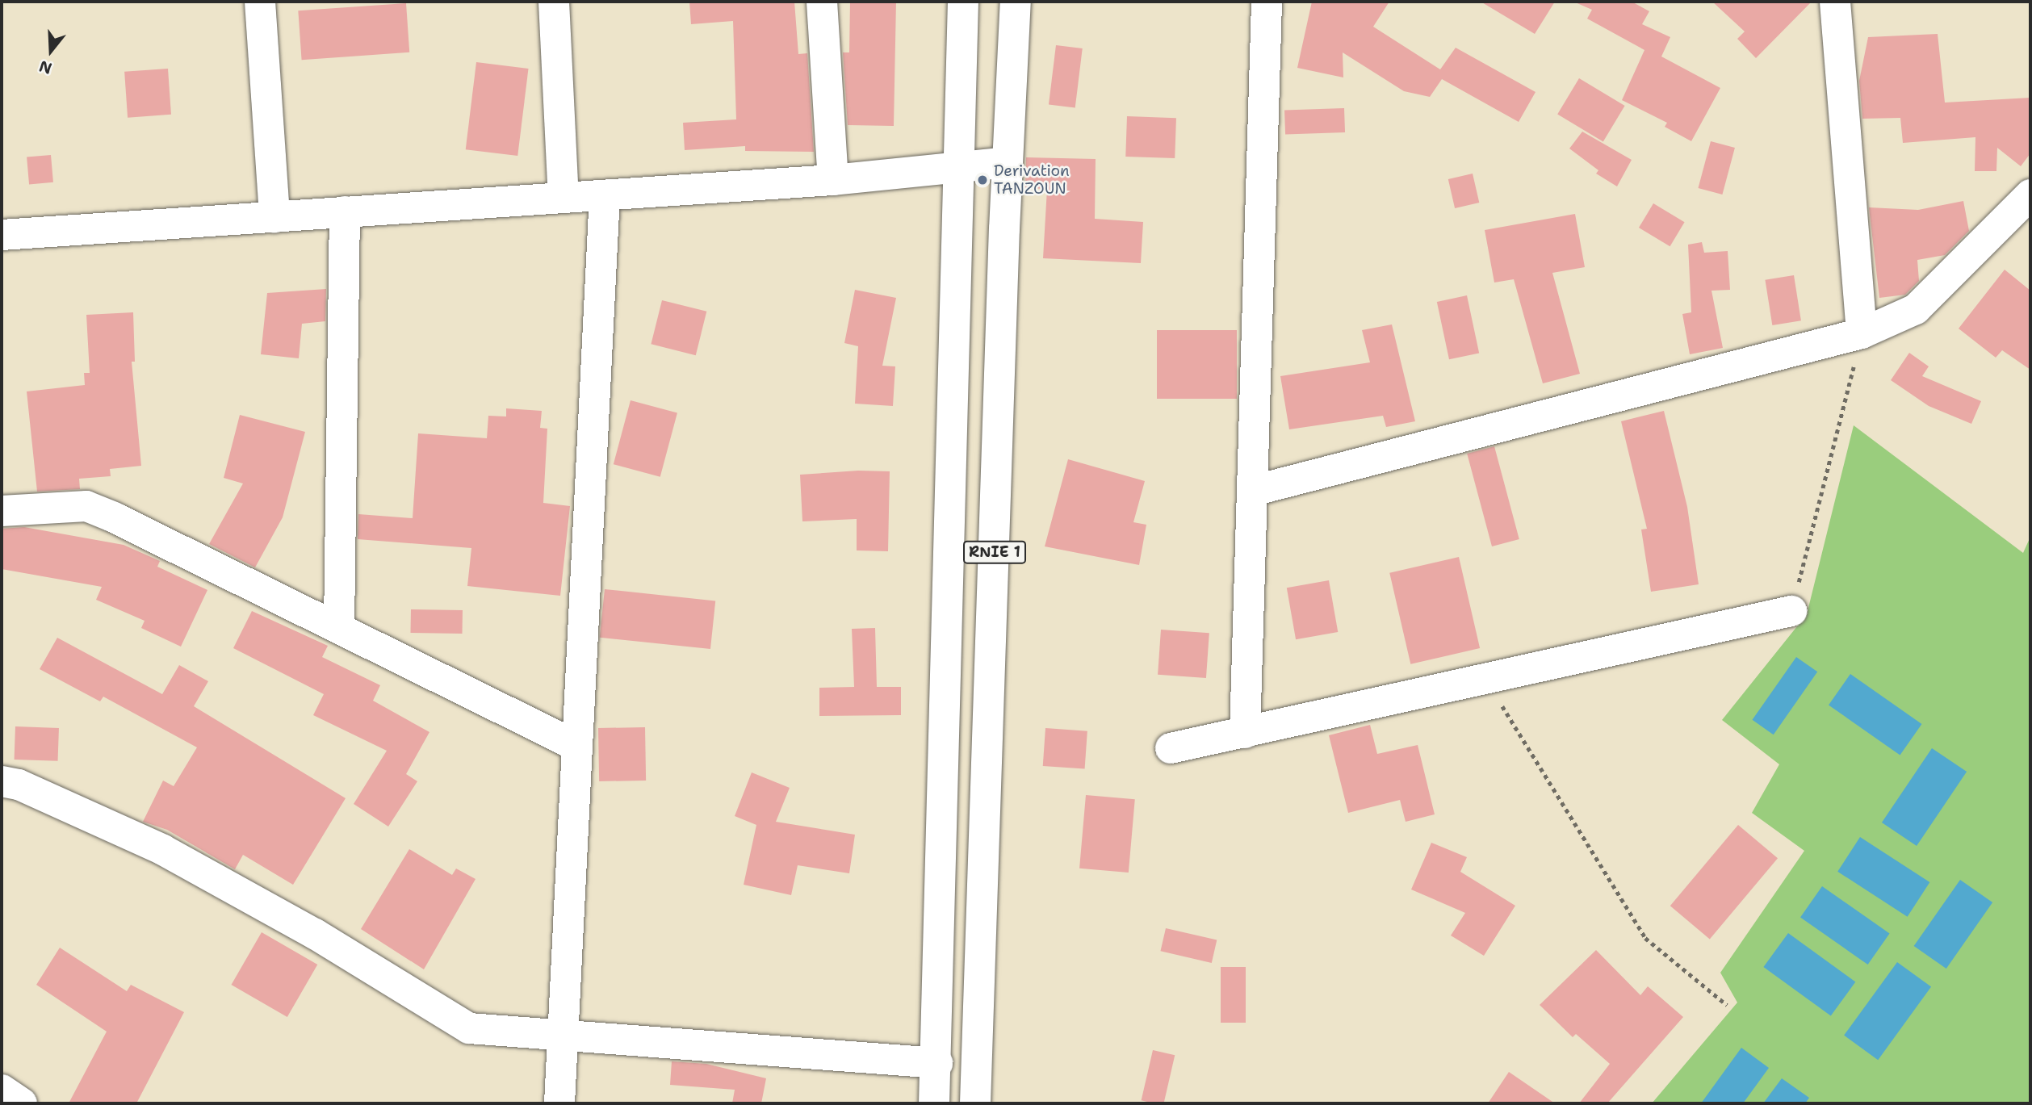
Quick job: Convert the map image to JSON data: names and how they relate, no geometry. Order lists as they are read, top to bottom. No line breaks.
{"streets":{"main road":["RNIE 1"]},"places":["Derivation TANZOUN"],"north":"bottom"}
